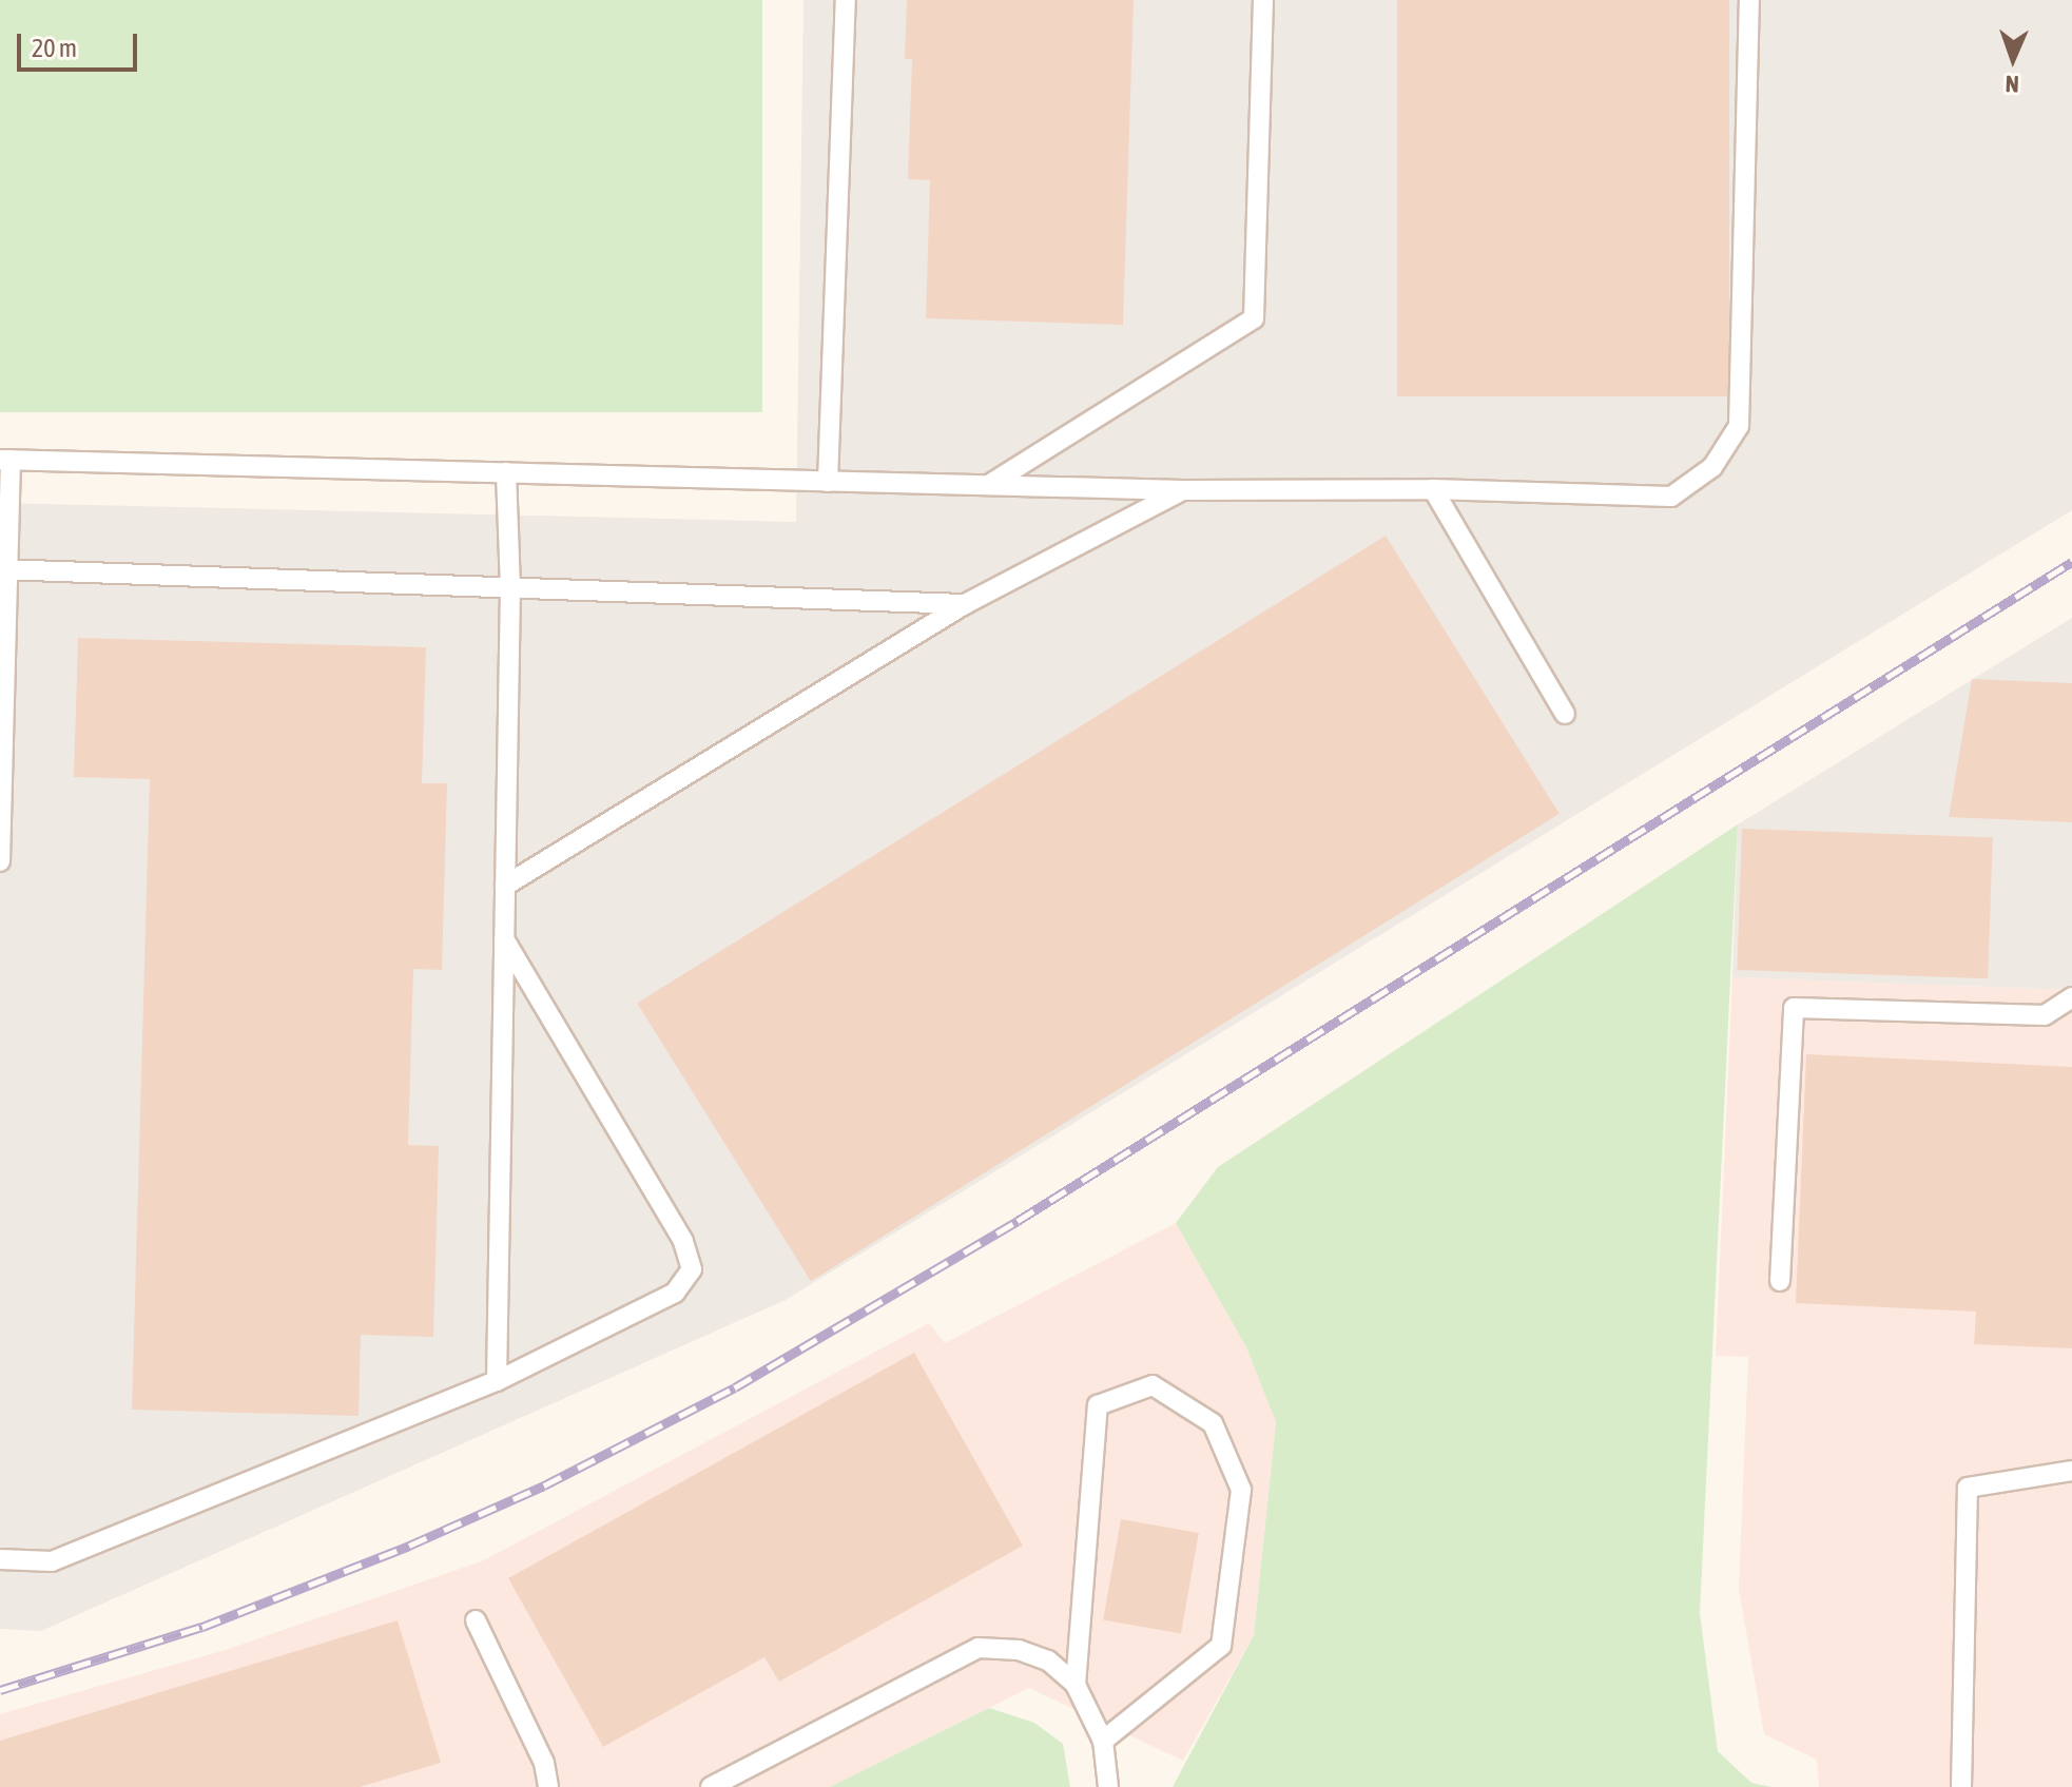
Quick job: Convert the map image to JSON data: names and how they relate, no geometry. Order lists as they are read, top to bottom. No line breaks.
{"scale_bar":"20 m","north":"bottom"}
